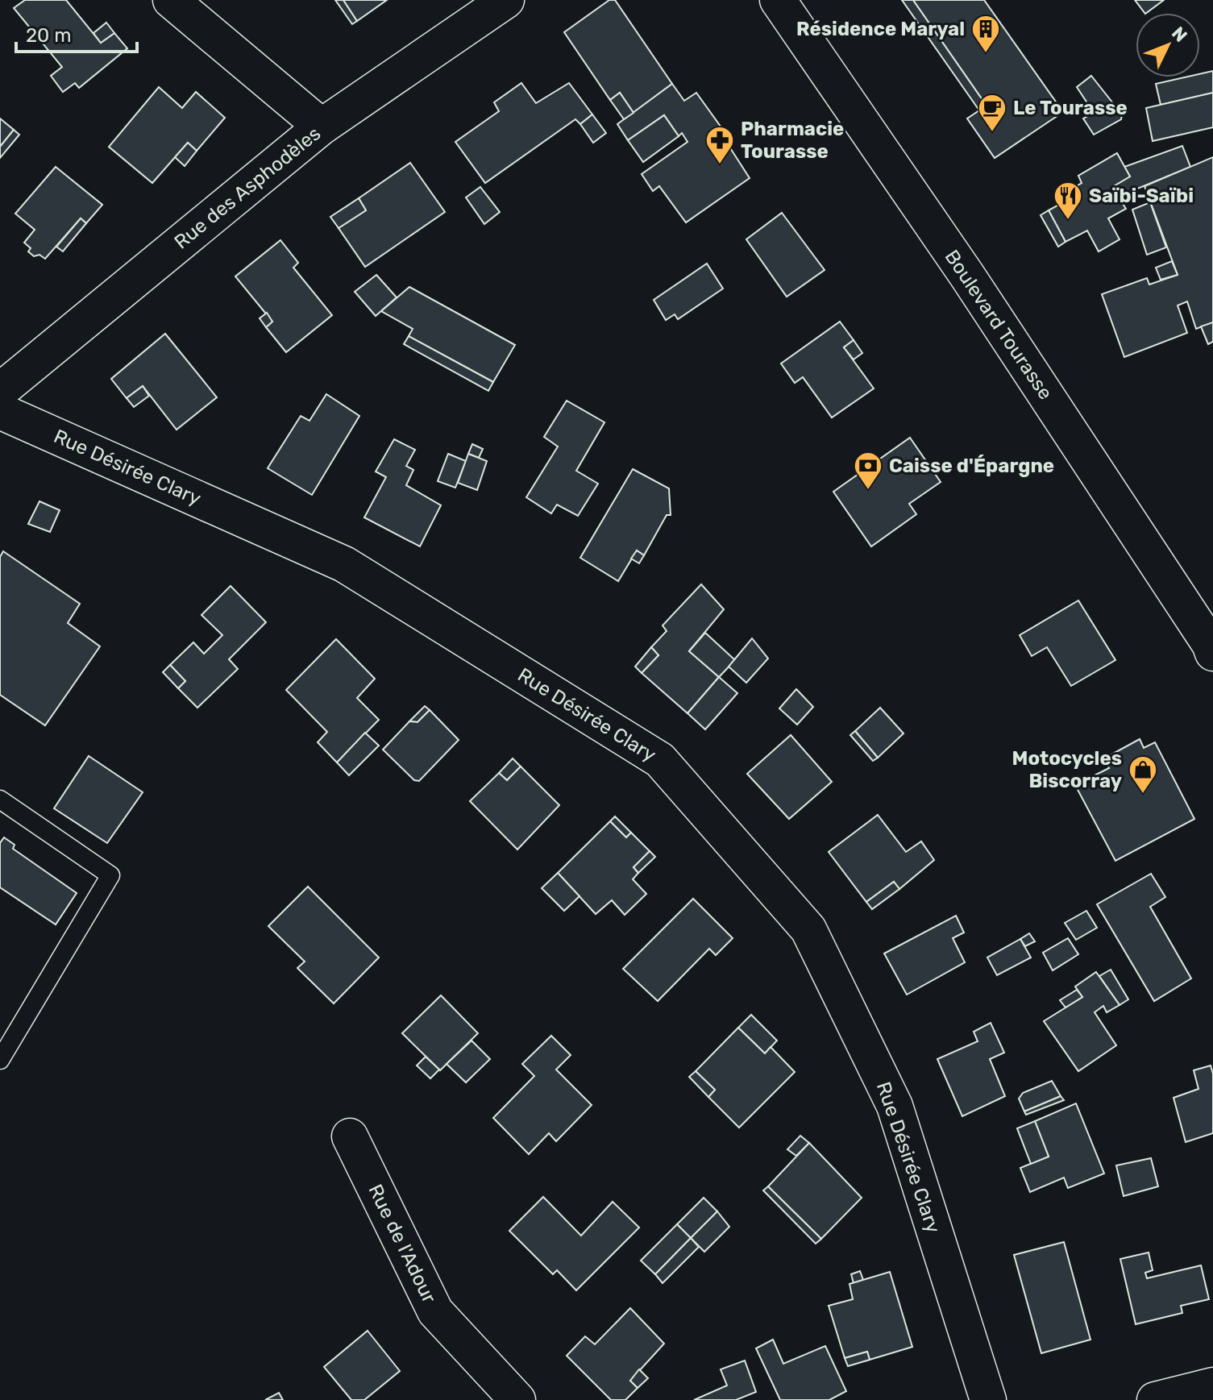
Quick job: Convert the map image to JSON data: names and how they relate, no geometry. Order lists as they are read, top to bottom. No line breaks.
{"streets":{"street":["Rue des Asphodèles","Boulevard Tourasse","Rue Désirée Clary","Rue de l'Adour"]},"places":{"building":["Résidence Maryal"],"cafe":["Le Tourasse"],"pharmacy":["Pharmacie Tourasse"],"restaurant":["Saïbi-Saïbi"],"bank":["Caisse d'Épargne"],"shop":["Motocycles Biscorray"]},"scale_bar":"20 m","north":"top right"}
